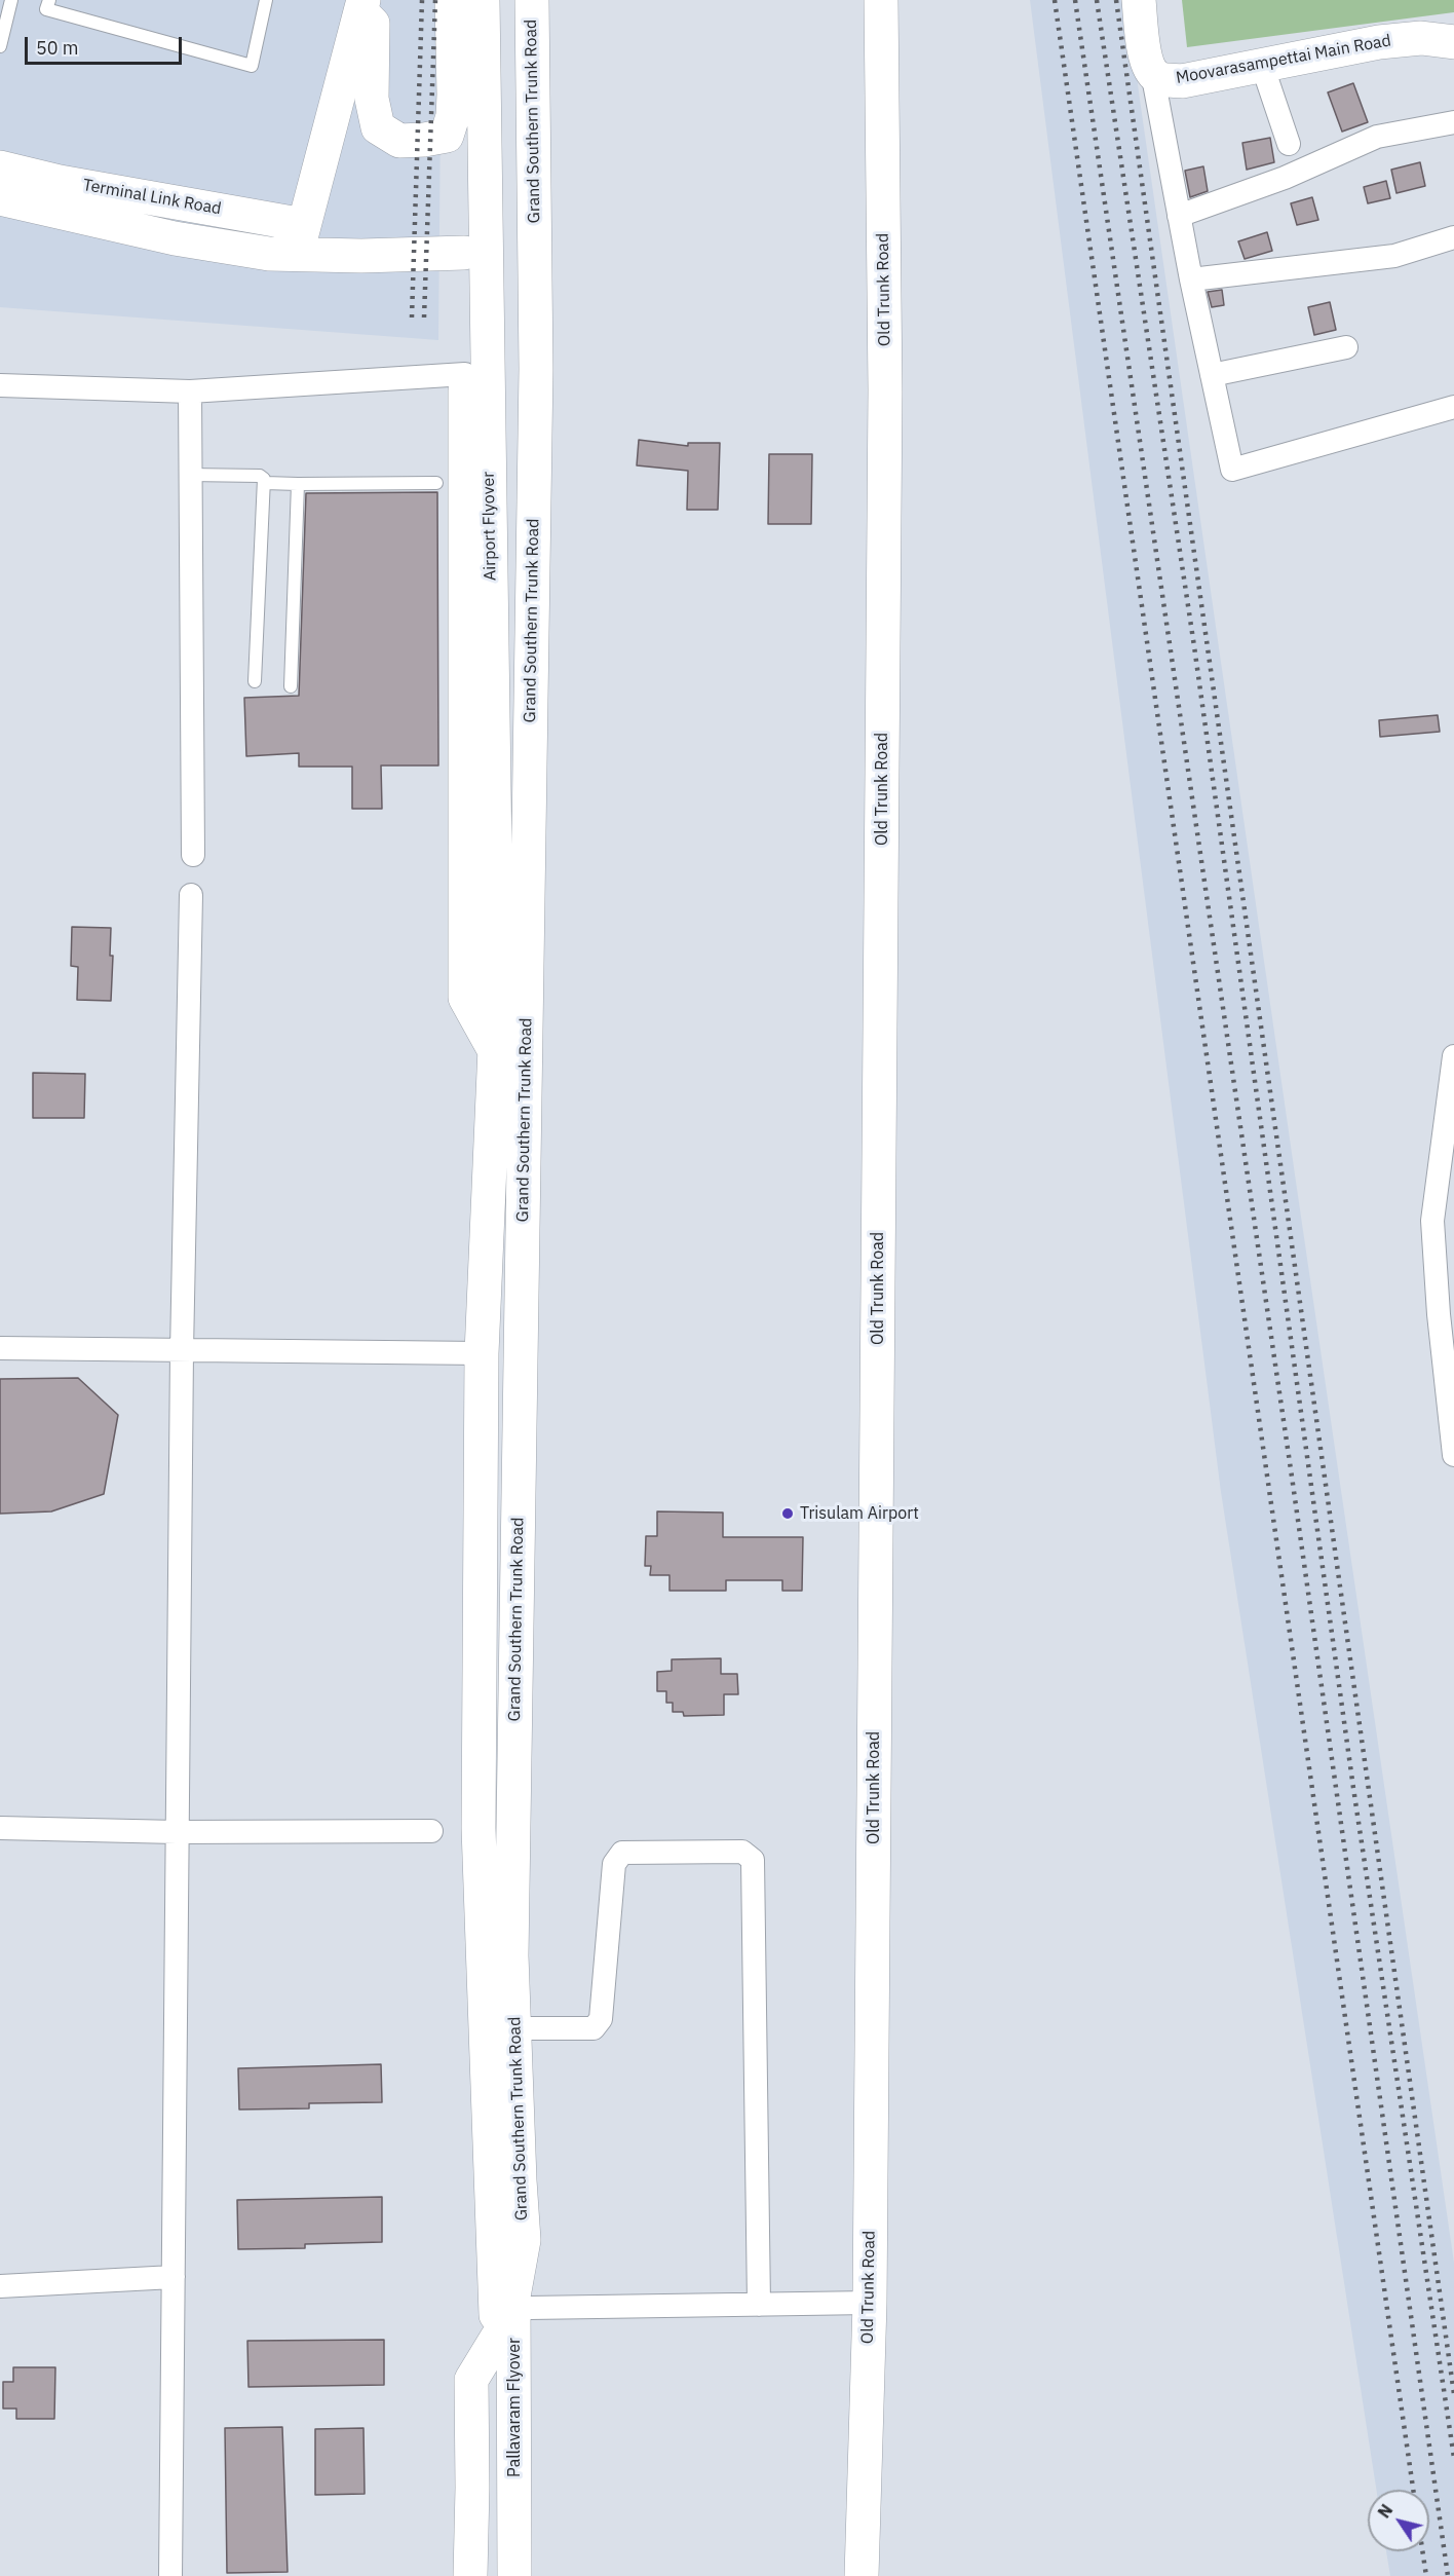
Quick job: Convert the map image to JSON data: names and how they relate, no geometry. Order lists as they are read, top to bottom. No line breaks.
{"streets":{"main road":["Moovarasampettai Main Road","Grand Southern Trunk Road","Terminal Link Road","Old Trunk Road","Airport Flyover","Pallavaram Flyover"]},"crossings":[["Grand Southern Trunk Road","Airport Flyover"],["Grand Southern Trunk Road","Pallavaram Flyover"]],"places":["Trisulam Airport"],"scale_bar":"50 m","north":"top left"}
